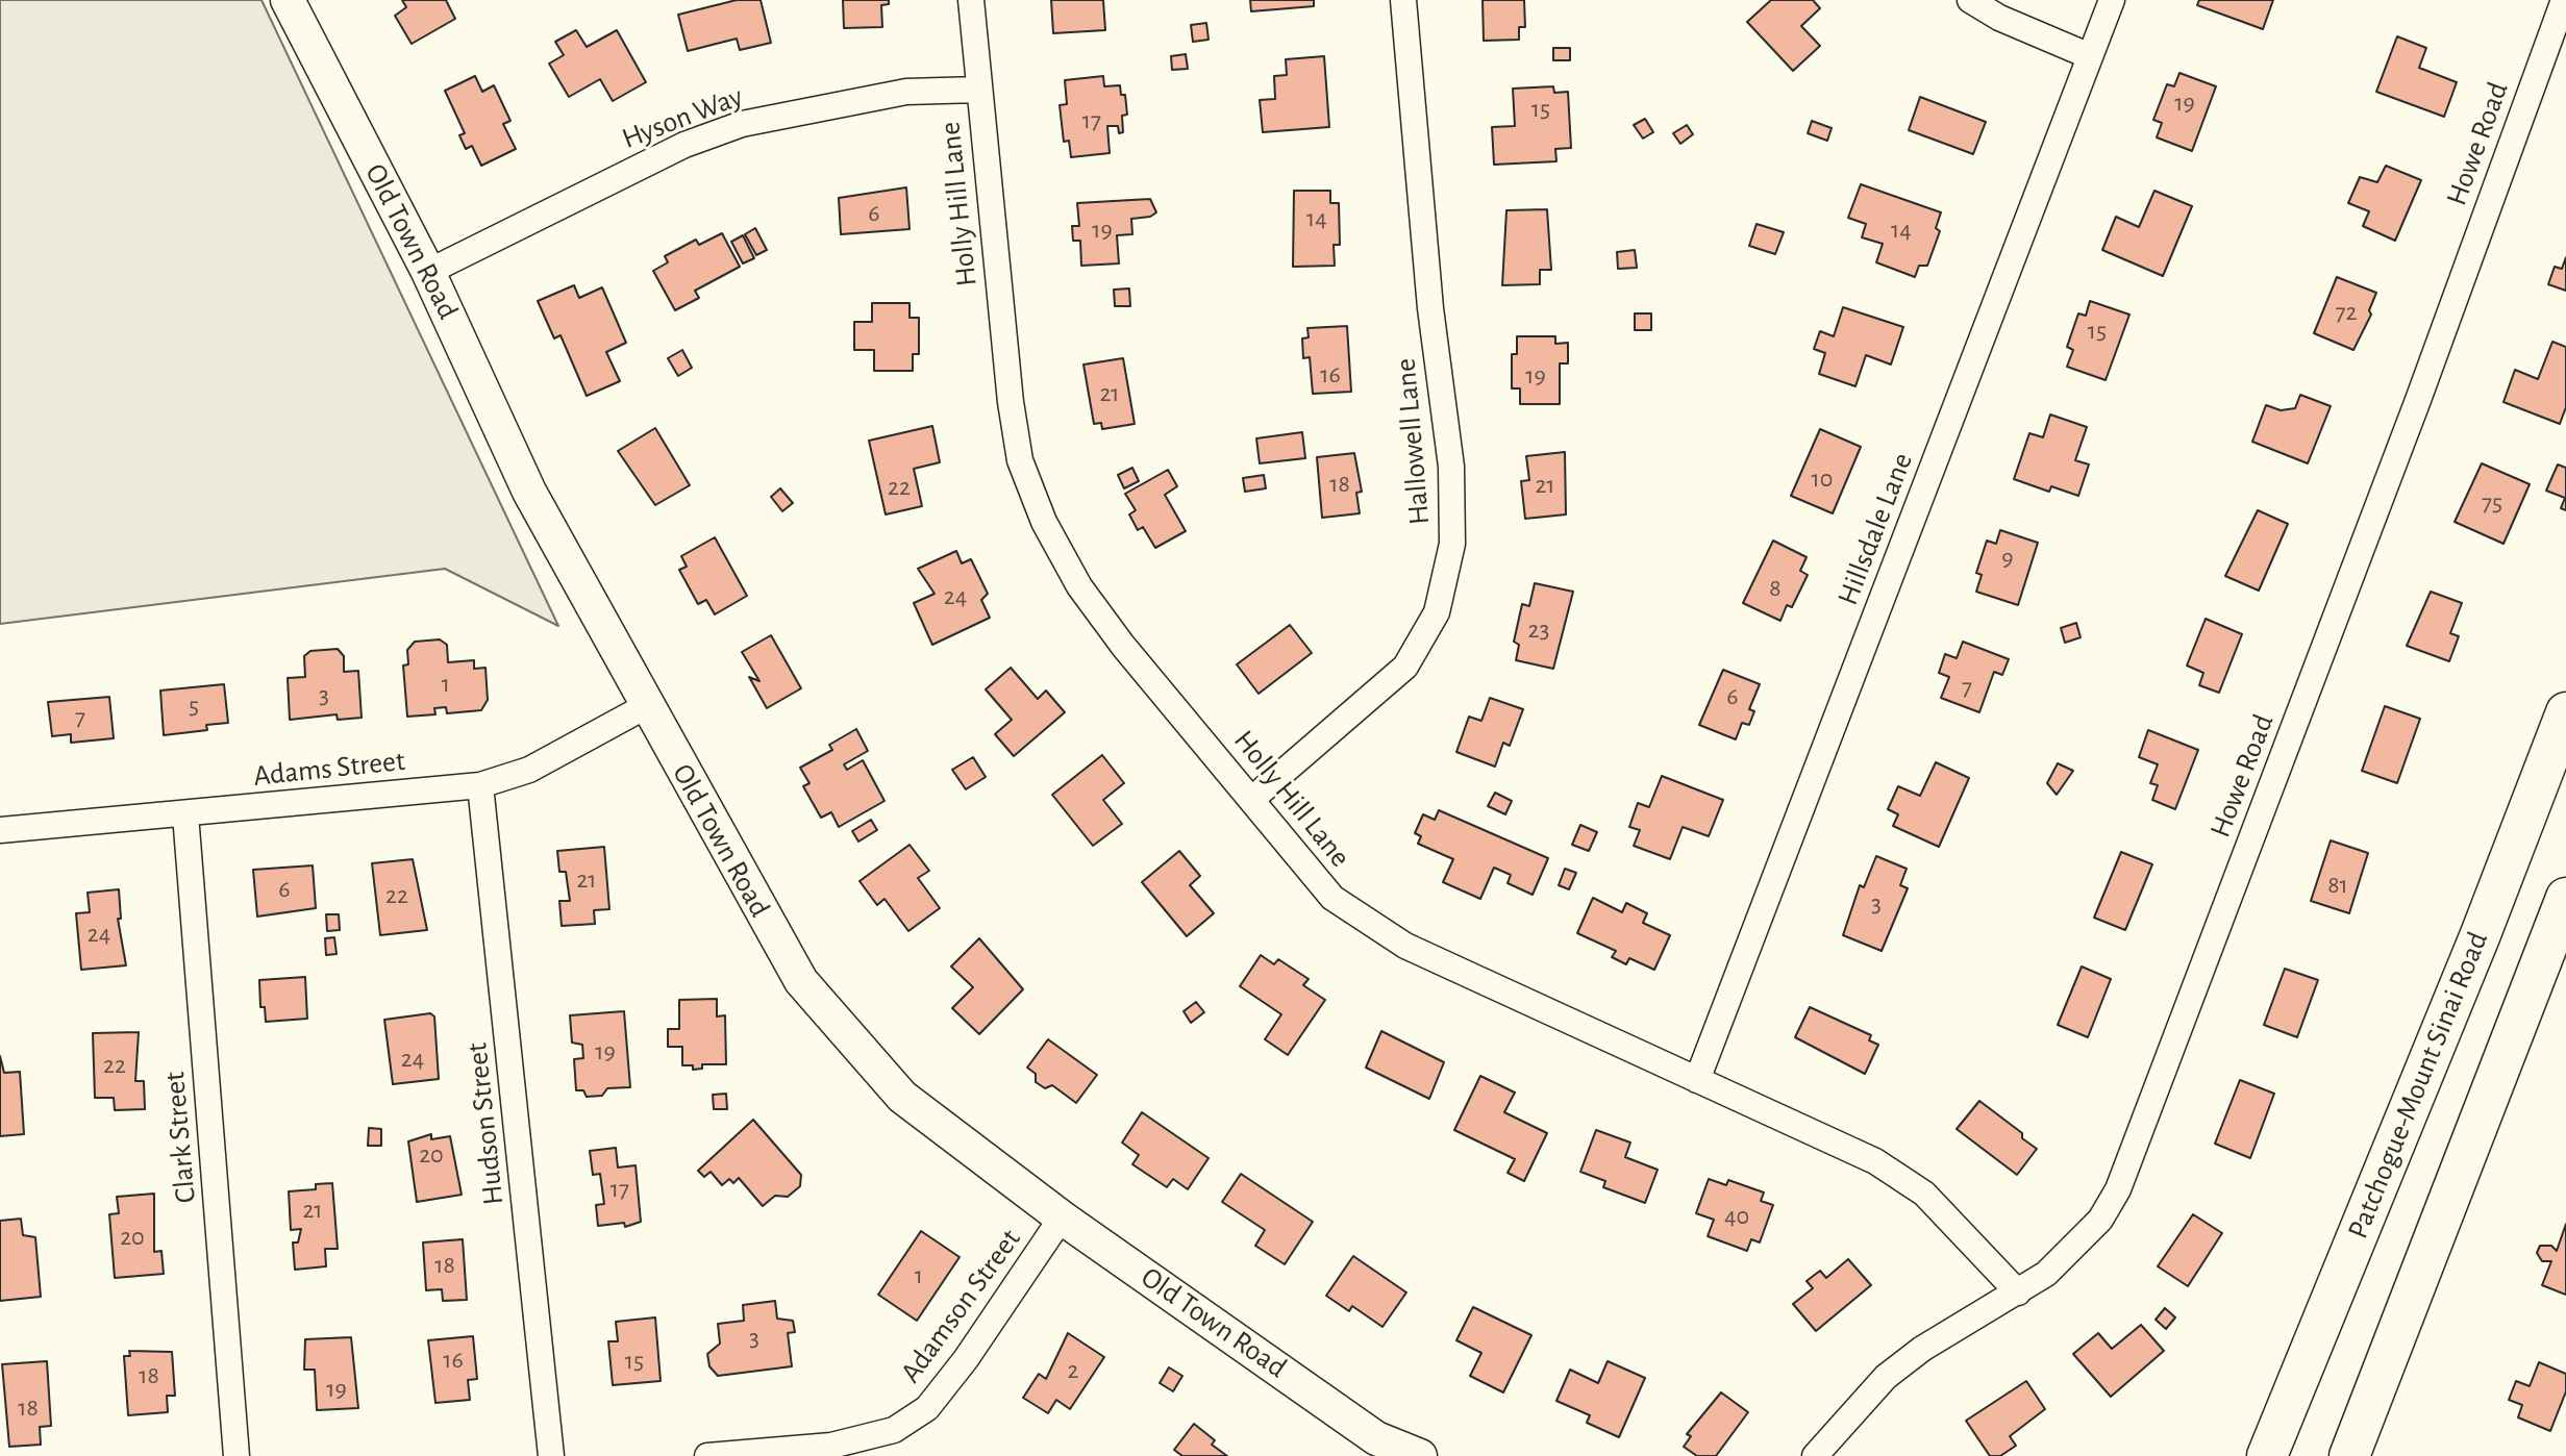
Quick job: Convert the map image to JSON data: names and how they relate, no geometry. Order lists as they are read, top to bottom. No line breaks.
{"streets":{"highway":["Patchogue-Mount Sinai Road"],"main road":["Old Town Road"],"street":["Hyson Way","Howe Road","Holly Hill Lane","Hallowell Lane","Hillsdale Lane","Adams Street","Hudson Street","Clark Street","Adamson Street"]},"crossings":[["Hyson Way","Holly Hill Lane"],["Hyson Way","Old Town Road"],["Howe Road","Holly Hill Lane"],["Holly Hill Lane","Hallowell Lane"],["Holly Hill Lane","Hillsdale Lane"],["Old Town Road","Adams Street"],["Old Town Road","Adamson Street"],["Adams Street","Hudson Street"],["Adams Street","Clark Street"]],"house_numbers":["19","15","17","6","14","19","14","72","15","16","19","21","10","18","21","22","75","9","8","24","23","1","7","3","6","5","7","21","81","6","22","3","24","19","24","22","20","17","21","40","20","18","1","3","16","15","2","18","19","18"]}
